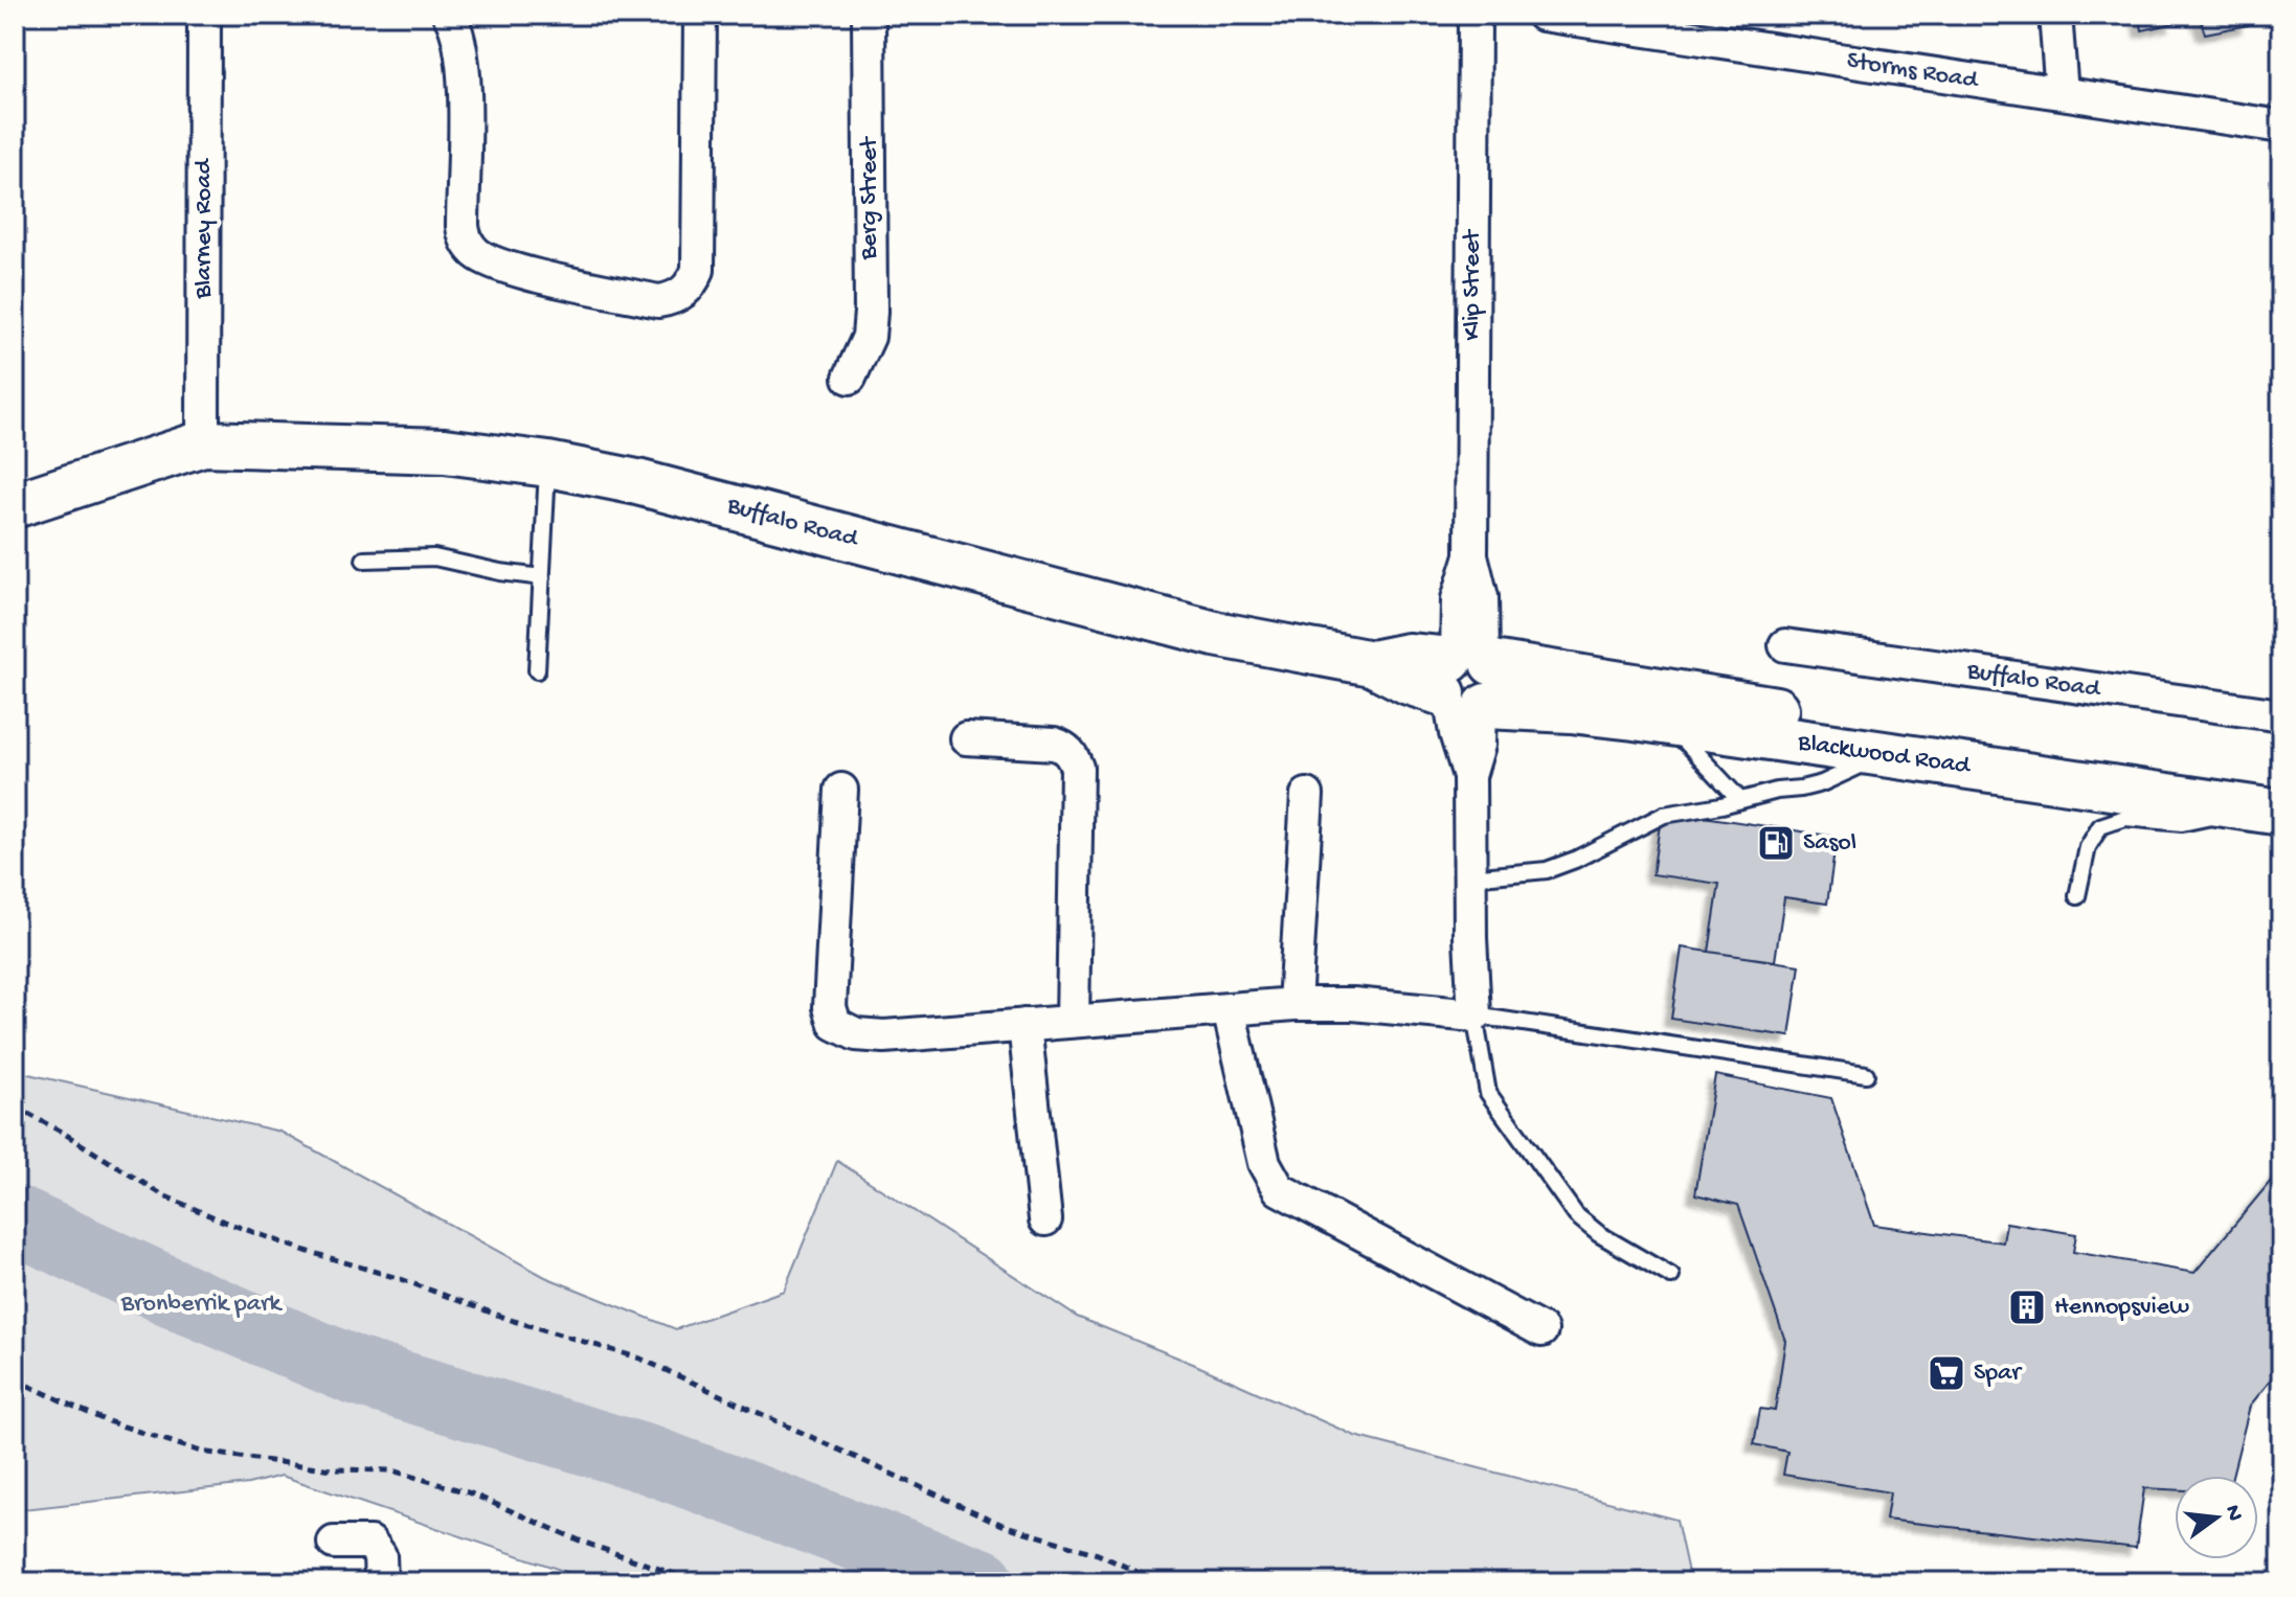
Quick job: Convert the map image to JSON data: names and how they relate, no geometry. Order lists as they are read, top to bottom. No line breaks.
{"streets":{"street":["Storms Road","Berg Street","Blarney Road","Klip Street","Buffalo Road","Blackwood Road"]},"crossings":[["Blarney Road","Buffalo Road"],["Klip Street","Buffalo Road"],["Klip Street","Blackwood Road"],["Buffalo Road","Blackwood Road"]],"parks":["Bronberrik park"],"places":{"fuel station":["Sasol"],"building":["Hennopsview"],"supermarket":["Spar"]},"north":"right"}
